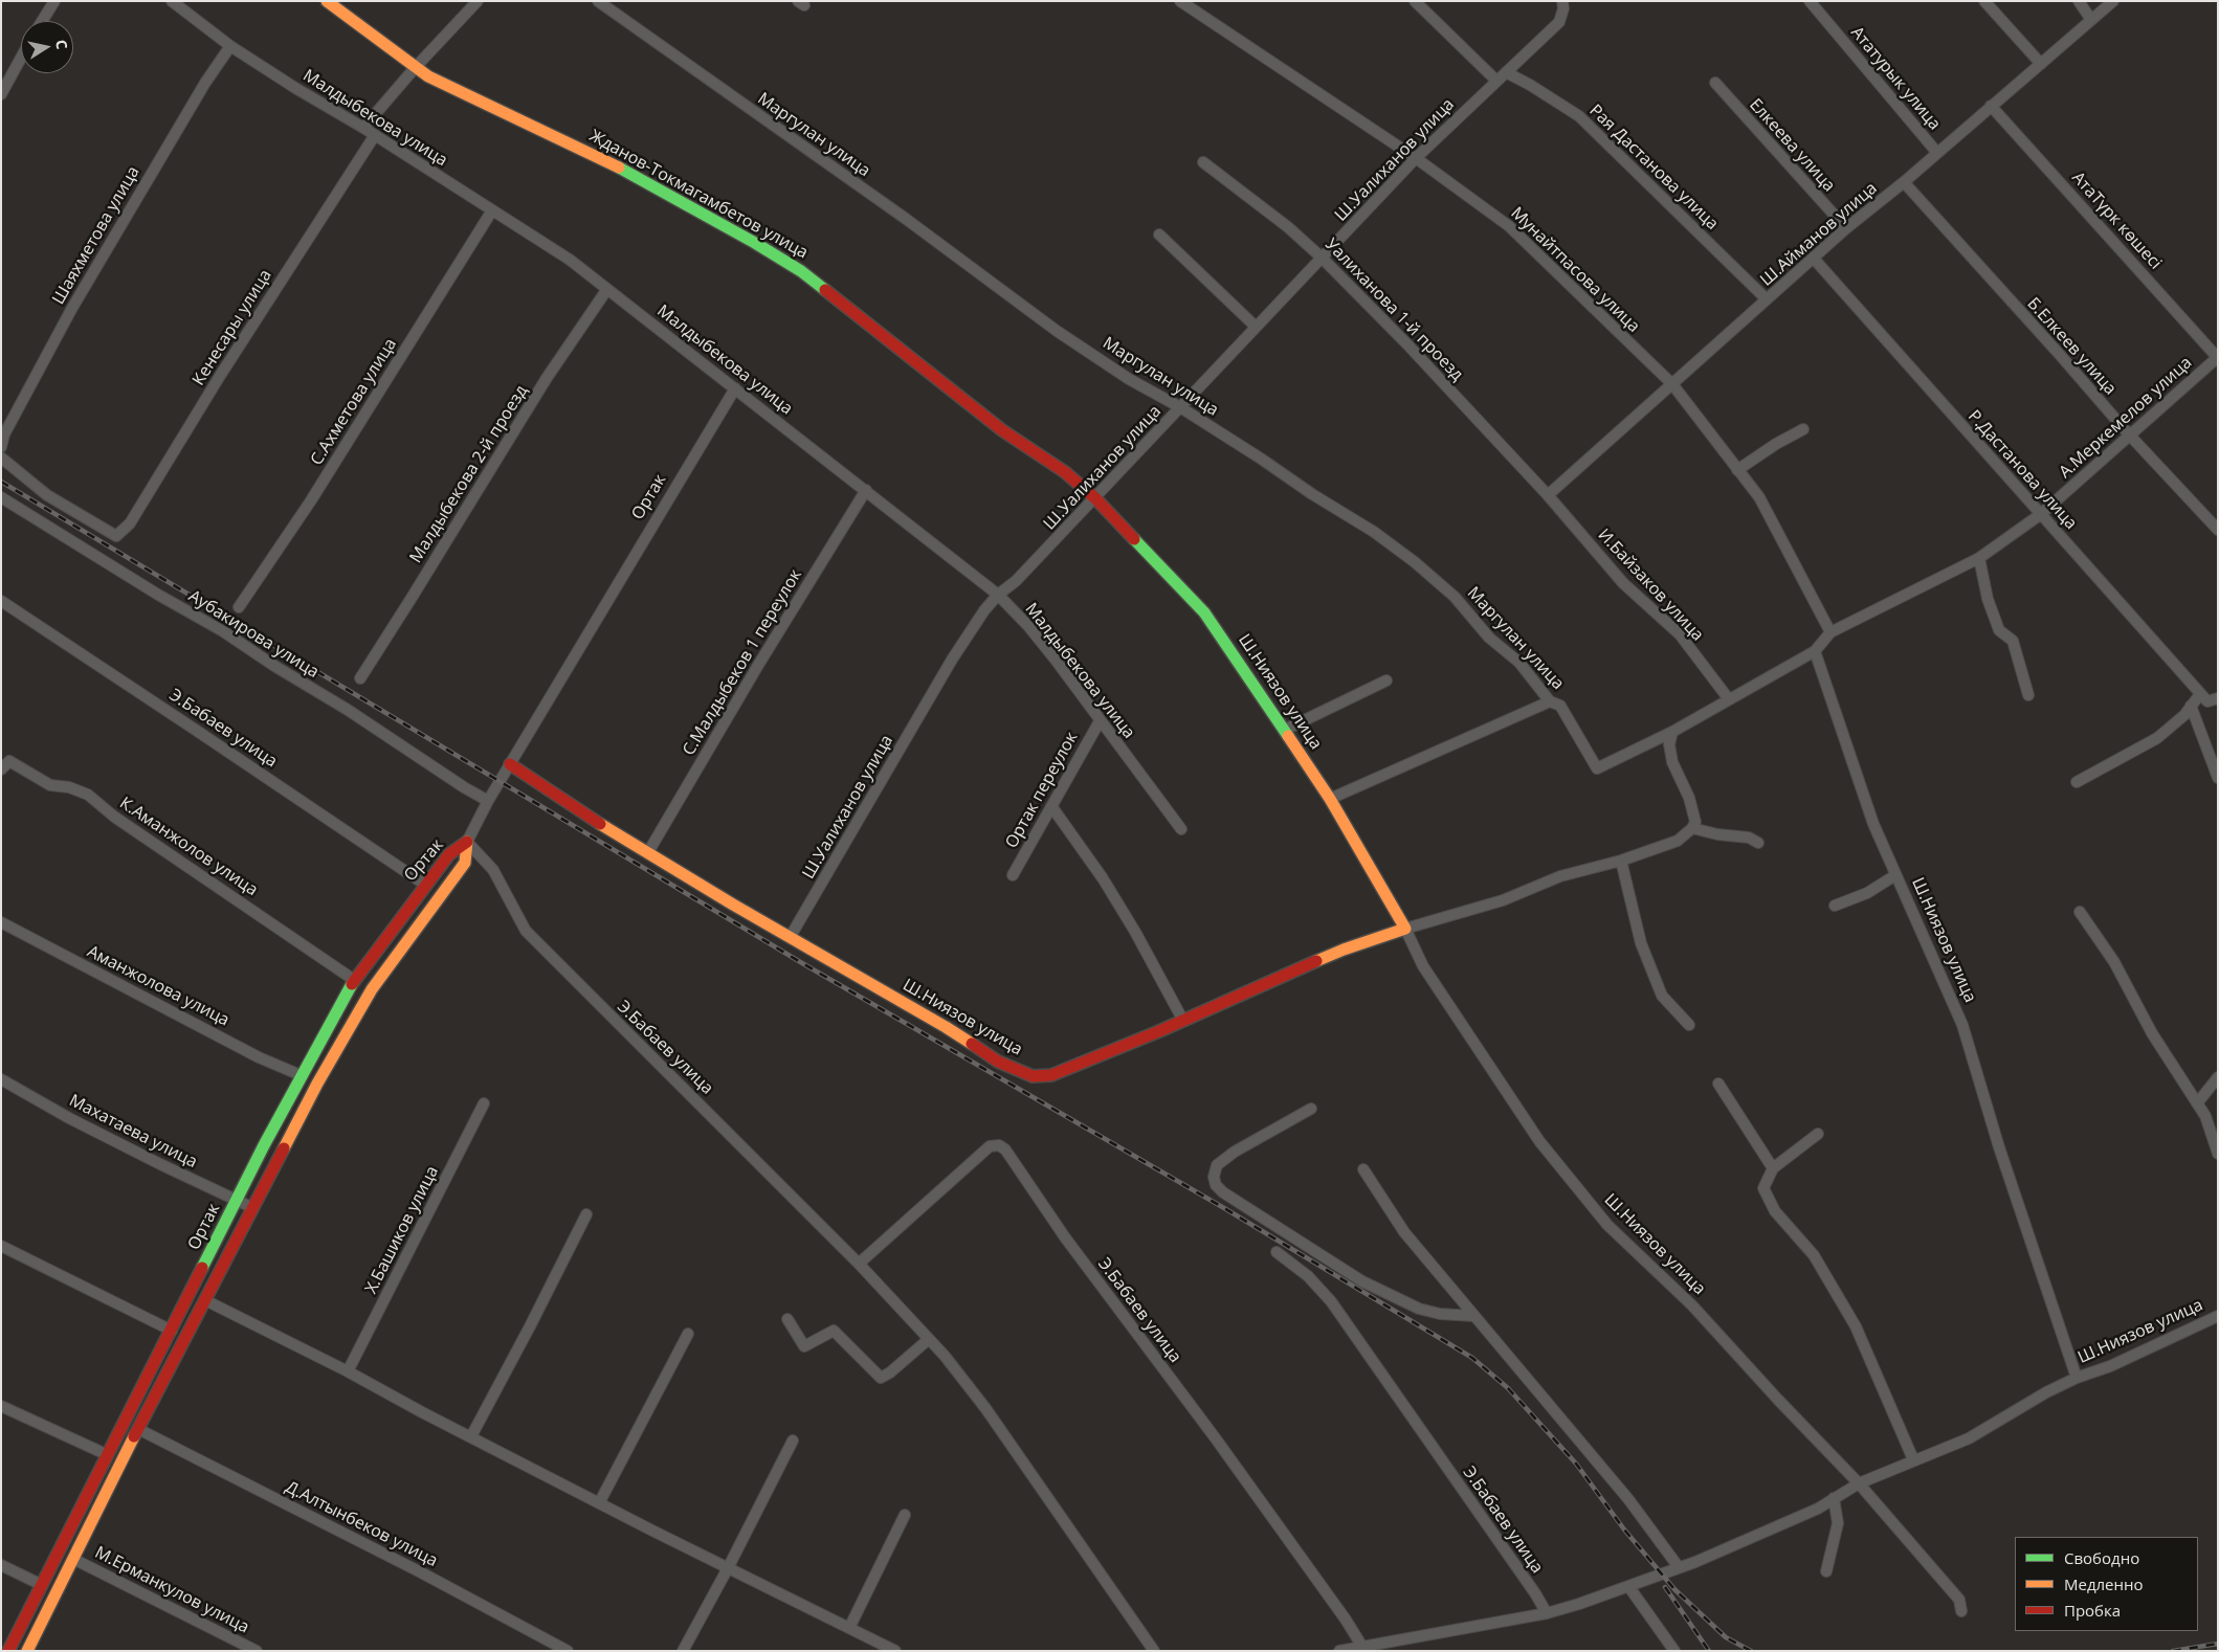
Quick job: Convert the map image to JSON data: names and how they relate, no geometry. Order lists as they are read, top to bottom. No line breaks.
{"streets":{"street":["Ататурык улица","Малдыбекова улица","Маргулан улица","Елкеева улица","Ш.Уалиханов улица","Рая Дастанова улица","Жданов-Токмагамбетов улица","АтаТүрк көшесі","Ш.Айманов улица","Шаяхметова улица","Мунайтпасова улица","Уалиханова 1-й проезд","Кенесары улица","Б.Елкеев улица","С.Ахметова улица","А.Меркемелов улица","Р.Дастанова улица","Малдыбекова 2-й проезд","Ортак","И.Байзаков улица","Аубакирова улица","С.Малдыбеков 1 переулок","Ш.Ниязов улица","Э.Бабаев улица","Ортак переулок","К.Аманжолов улица","Аманжолова улица","Махатаева улица","Х.Башиков улица","Д.Алтынбеков улица","М.Ерманкулов улица"]},"crossings":[["Ататурык улица","Ш.Айманов улица"],["Малдыбекова улица","Ш.Уалиханов улица"],["Малдыбекова улица","Шаяхметова улица"],["Малдыбекова улица","Кенесары улица"],["Малдыбекова улица","С.Ахметова улица"],["Малдыбекова улица","Малдыбекова 2-й проезд"],["Малдыбекова улица","Ортак"],["Малдыбекова улица","С.Малдыбеков 1 переулок"],["Малдыбекова улица","Ортак переулок"],["Маргулан улица","Ш.Уалиханов улица"],["Елкеева улица","Ш.Айманов улица"],["Ш.Уалиханов улица","Рая Дастанова улица"],["Ш.Уалиханов улица","Жданов-Токмагамбетов улица"],["Ш.Уалиханов улица","Мунайтпасова улица"],["Ш.Уалиханов улица","Уалиханова 1-й проезд"],["Ш.Уалиханов улица","Ш.Ниязов улица"],["Рая Дастанова улица","Ш.Айманов улица"],["Жданов-Токмагамбетов улица","Ш.Ниязов улица"],["АтаТүрк көшесі","Ш.Айманов улица"],["АтаТүрк көшесі","А.Меркемелов улица"],["Ш.Айманов улица","Мунайтпасова улица"],["Ш.Айманов улица","Уалиханова 1-й проезд"],["Ш.Айманов улица","Б.Елкеев улица"],["Ш.Айманов улица","Р.Дастанова улица"],["Ш.Айманов улица","И.Байзаков улица"],["Мунайтпасова улица","А.Меркемелов улица"],["Уалиханова 1-й проезд","И.Байзаков улица"],["Б.Елкеев улица","А.Меркемелов улица"],["А.Меркемелов улица","Р.Дастанова улица"],["Ортак","Аубакирова улица"],["Ортак","Ш.Ниязов улица"],["Ортак","Э.Бабаев улица"],["Ортак","К.Аманжолов улица"],["Ортак","Аманжолова улица"],["Ортак","Махатаева улица"],["Ортак","Д.Алтынбеков улица"],["Ортак","М.Ерманкулов улица"],["С.Малдыбеков 1 переулок","Ш.Ниязов улица"],["Ш.Ниязов улица","Э.Бабаев улица"]],"legend":["Свободно","Медленно","Пробка"],"north":"right"}
